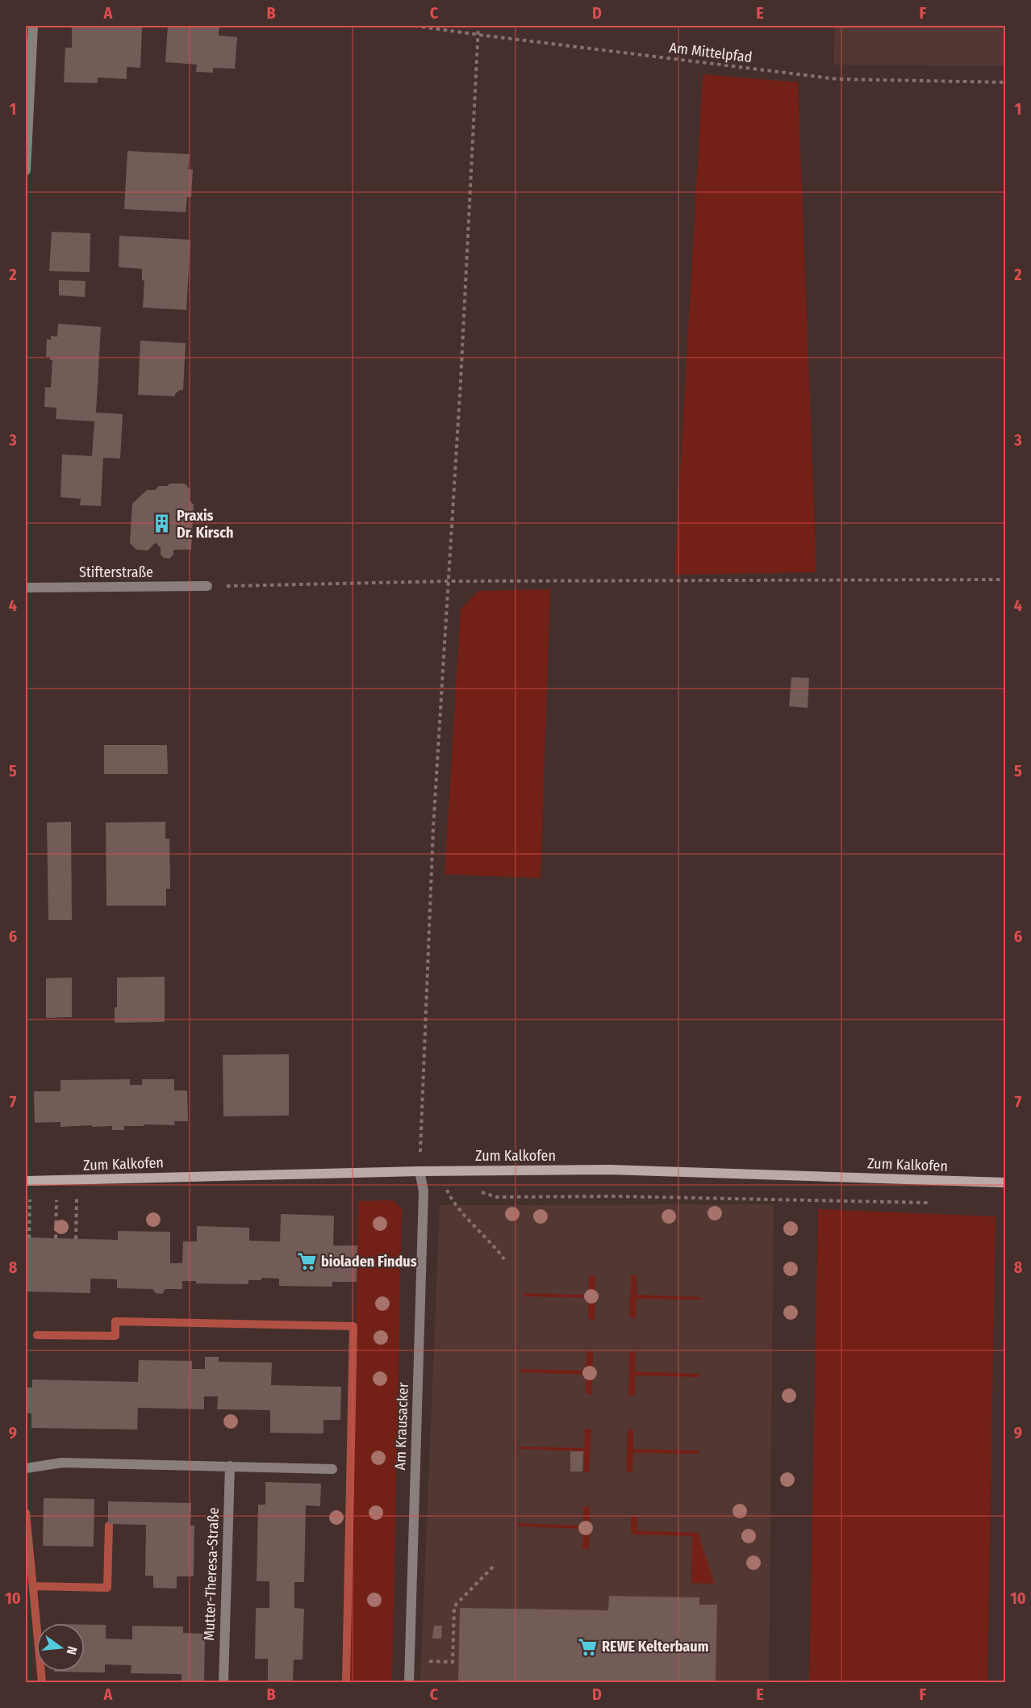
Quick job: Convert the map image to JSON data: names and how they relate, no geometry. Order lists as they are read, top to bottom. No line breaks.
{"streets":{"street":["Stifterstraße","Zum Kalkofen","Am Krausacker","Mutter-Theresa-Straße"],"path":["Am Mittelpfad"]},"crossings":[["Zum Kalkofen","Am Krausacker"]],"places":{"building":["Praxis Dr. Kirsch"],"supermarket":["bioladen Findus","REWE Kelterbaum"]},"north":"right","grid":{"columns":["A","B","C","D","E","F"],"rows":["1","2","3","4","5","6","7","8","9","10"]}}
